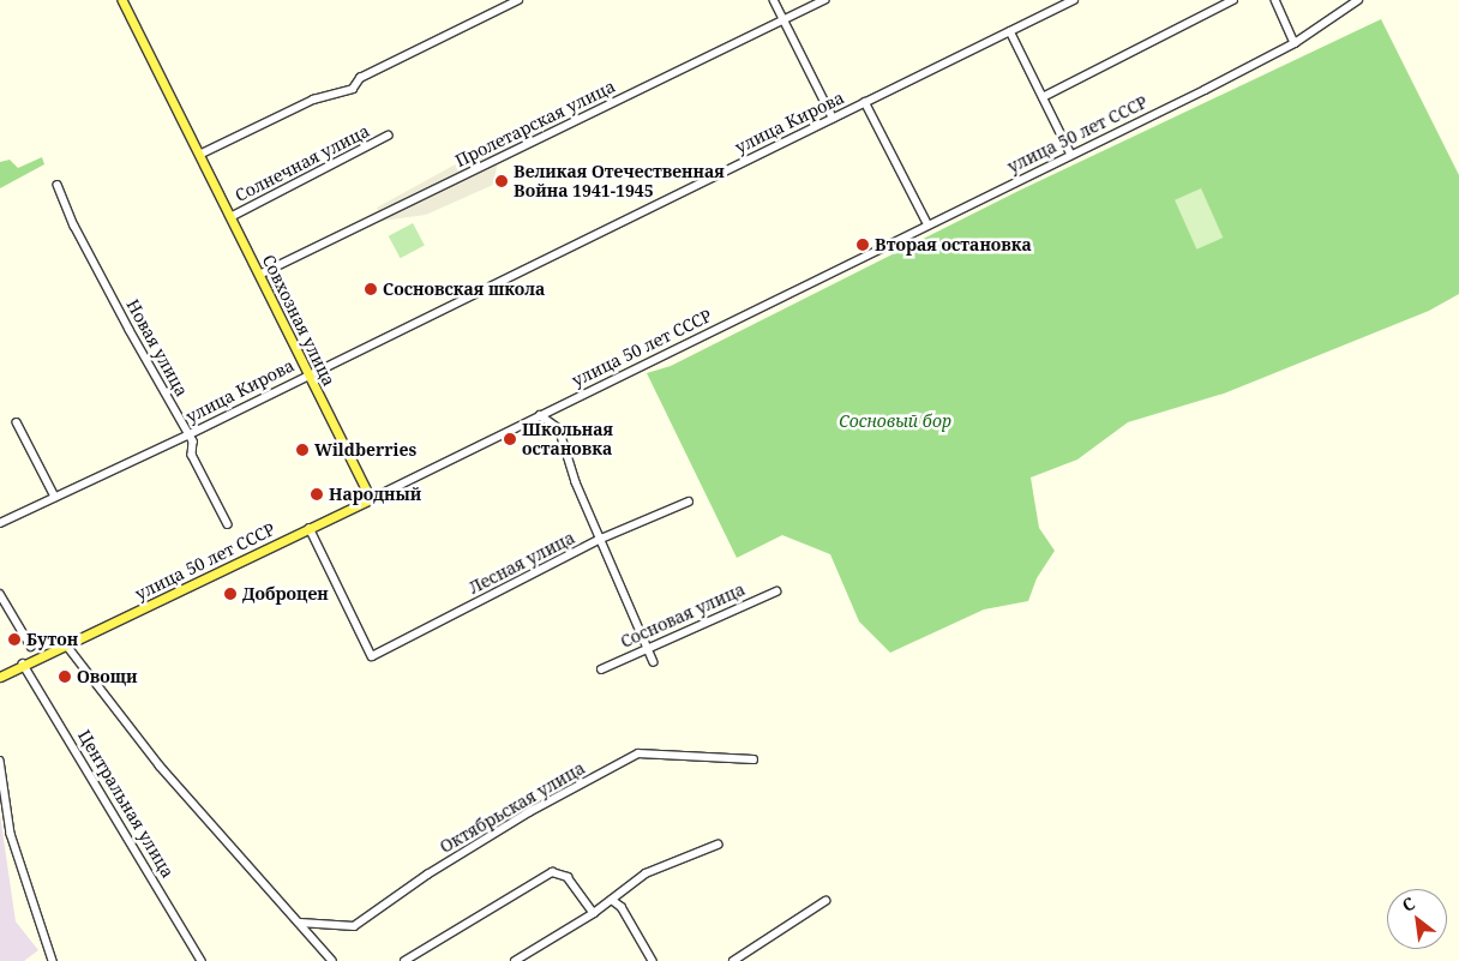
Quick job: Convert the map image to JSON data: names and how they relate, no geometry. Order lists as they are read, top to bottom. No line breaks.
{"streets":{"main road":["улица 50 лет СССР","Совхозная улица"],"street":["улица Кирова","Пролетарская улица","Солнечная улица","Новая улица","Лесная улица","Сосновая улица","Центральная улица","Октябрьская улица"]},"crossings":[["улица Кирова","Совхозная улица"],["улица Кирова","Новая улица"],["Пролетарская улица","Совхозная улица"],["улица 50 лет СССР","Совхозная улица"],["улица 50 лет СССР","Лесная улица"],["улица 50 лет СССР","Центральная улица"],["Солнечная улица","Совхозная улица"]],"parks":["Сосновый бор"],"places":["Великая Отечественная Война 1941-1945","Вторая остановка","Сосновская школа","Школьная остановка","Wildberries","Народный","Доброцен","Бутон","Овощи"],"north":"top left"}
